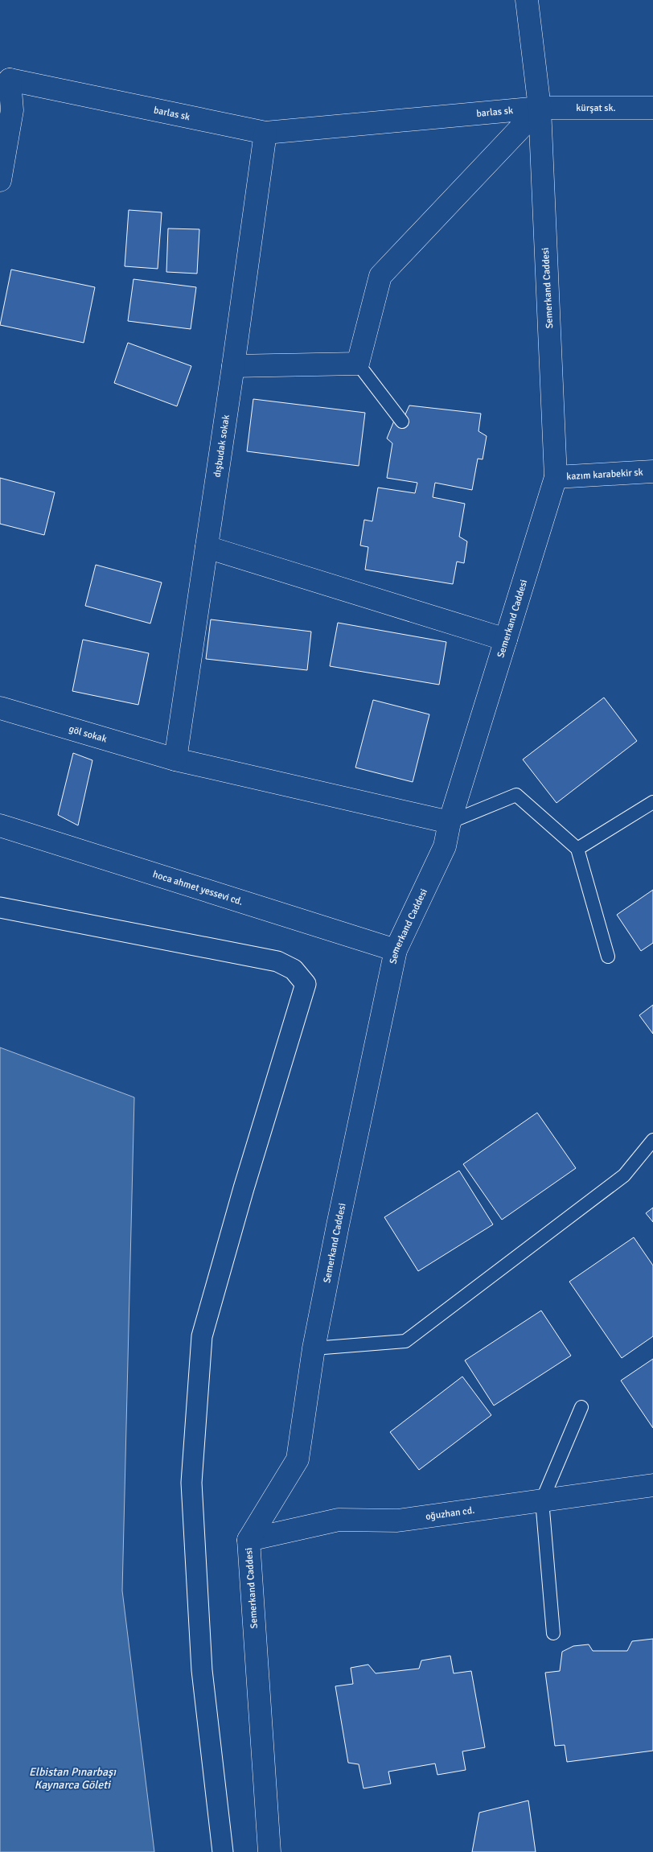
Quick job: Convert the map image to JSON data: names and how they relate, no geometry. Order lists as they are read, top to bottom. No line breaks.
{"streets":{"street":["kürşat sk.","barlas sk","Semerkand Caddesi","dışbudak sokak","kazım karabekir sk","göl sokak","hoca ahmet yessevi cd.","oğuzhan cd."]},"crossings":[["kürşat sk.","barlas sk"],["kürşat sk.","Semerkand Caddesi"],["barlas sk","Semerkand Caddesi"],["barlas sk","dışbudak sokak"],["Semerkand Caddesi","kazım karabekir sk"],["Semerkand Caddesi","göl sokak"],["Semerkand Caddesi","hoca ahmet yessevi cd."],["Semerkand Caddesi","oğuzhan cd."],["dışbudak sokak","göl sokak"]],"water":["Elbistan Pınarbaşı Kaynarca Göleti"]}
